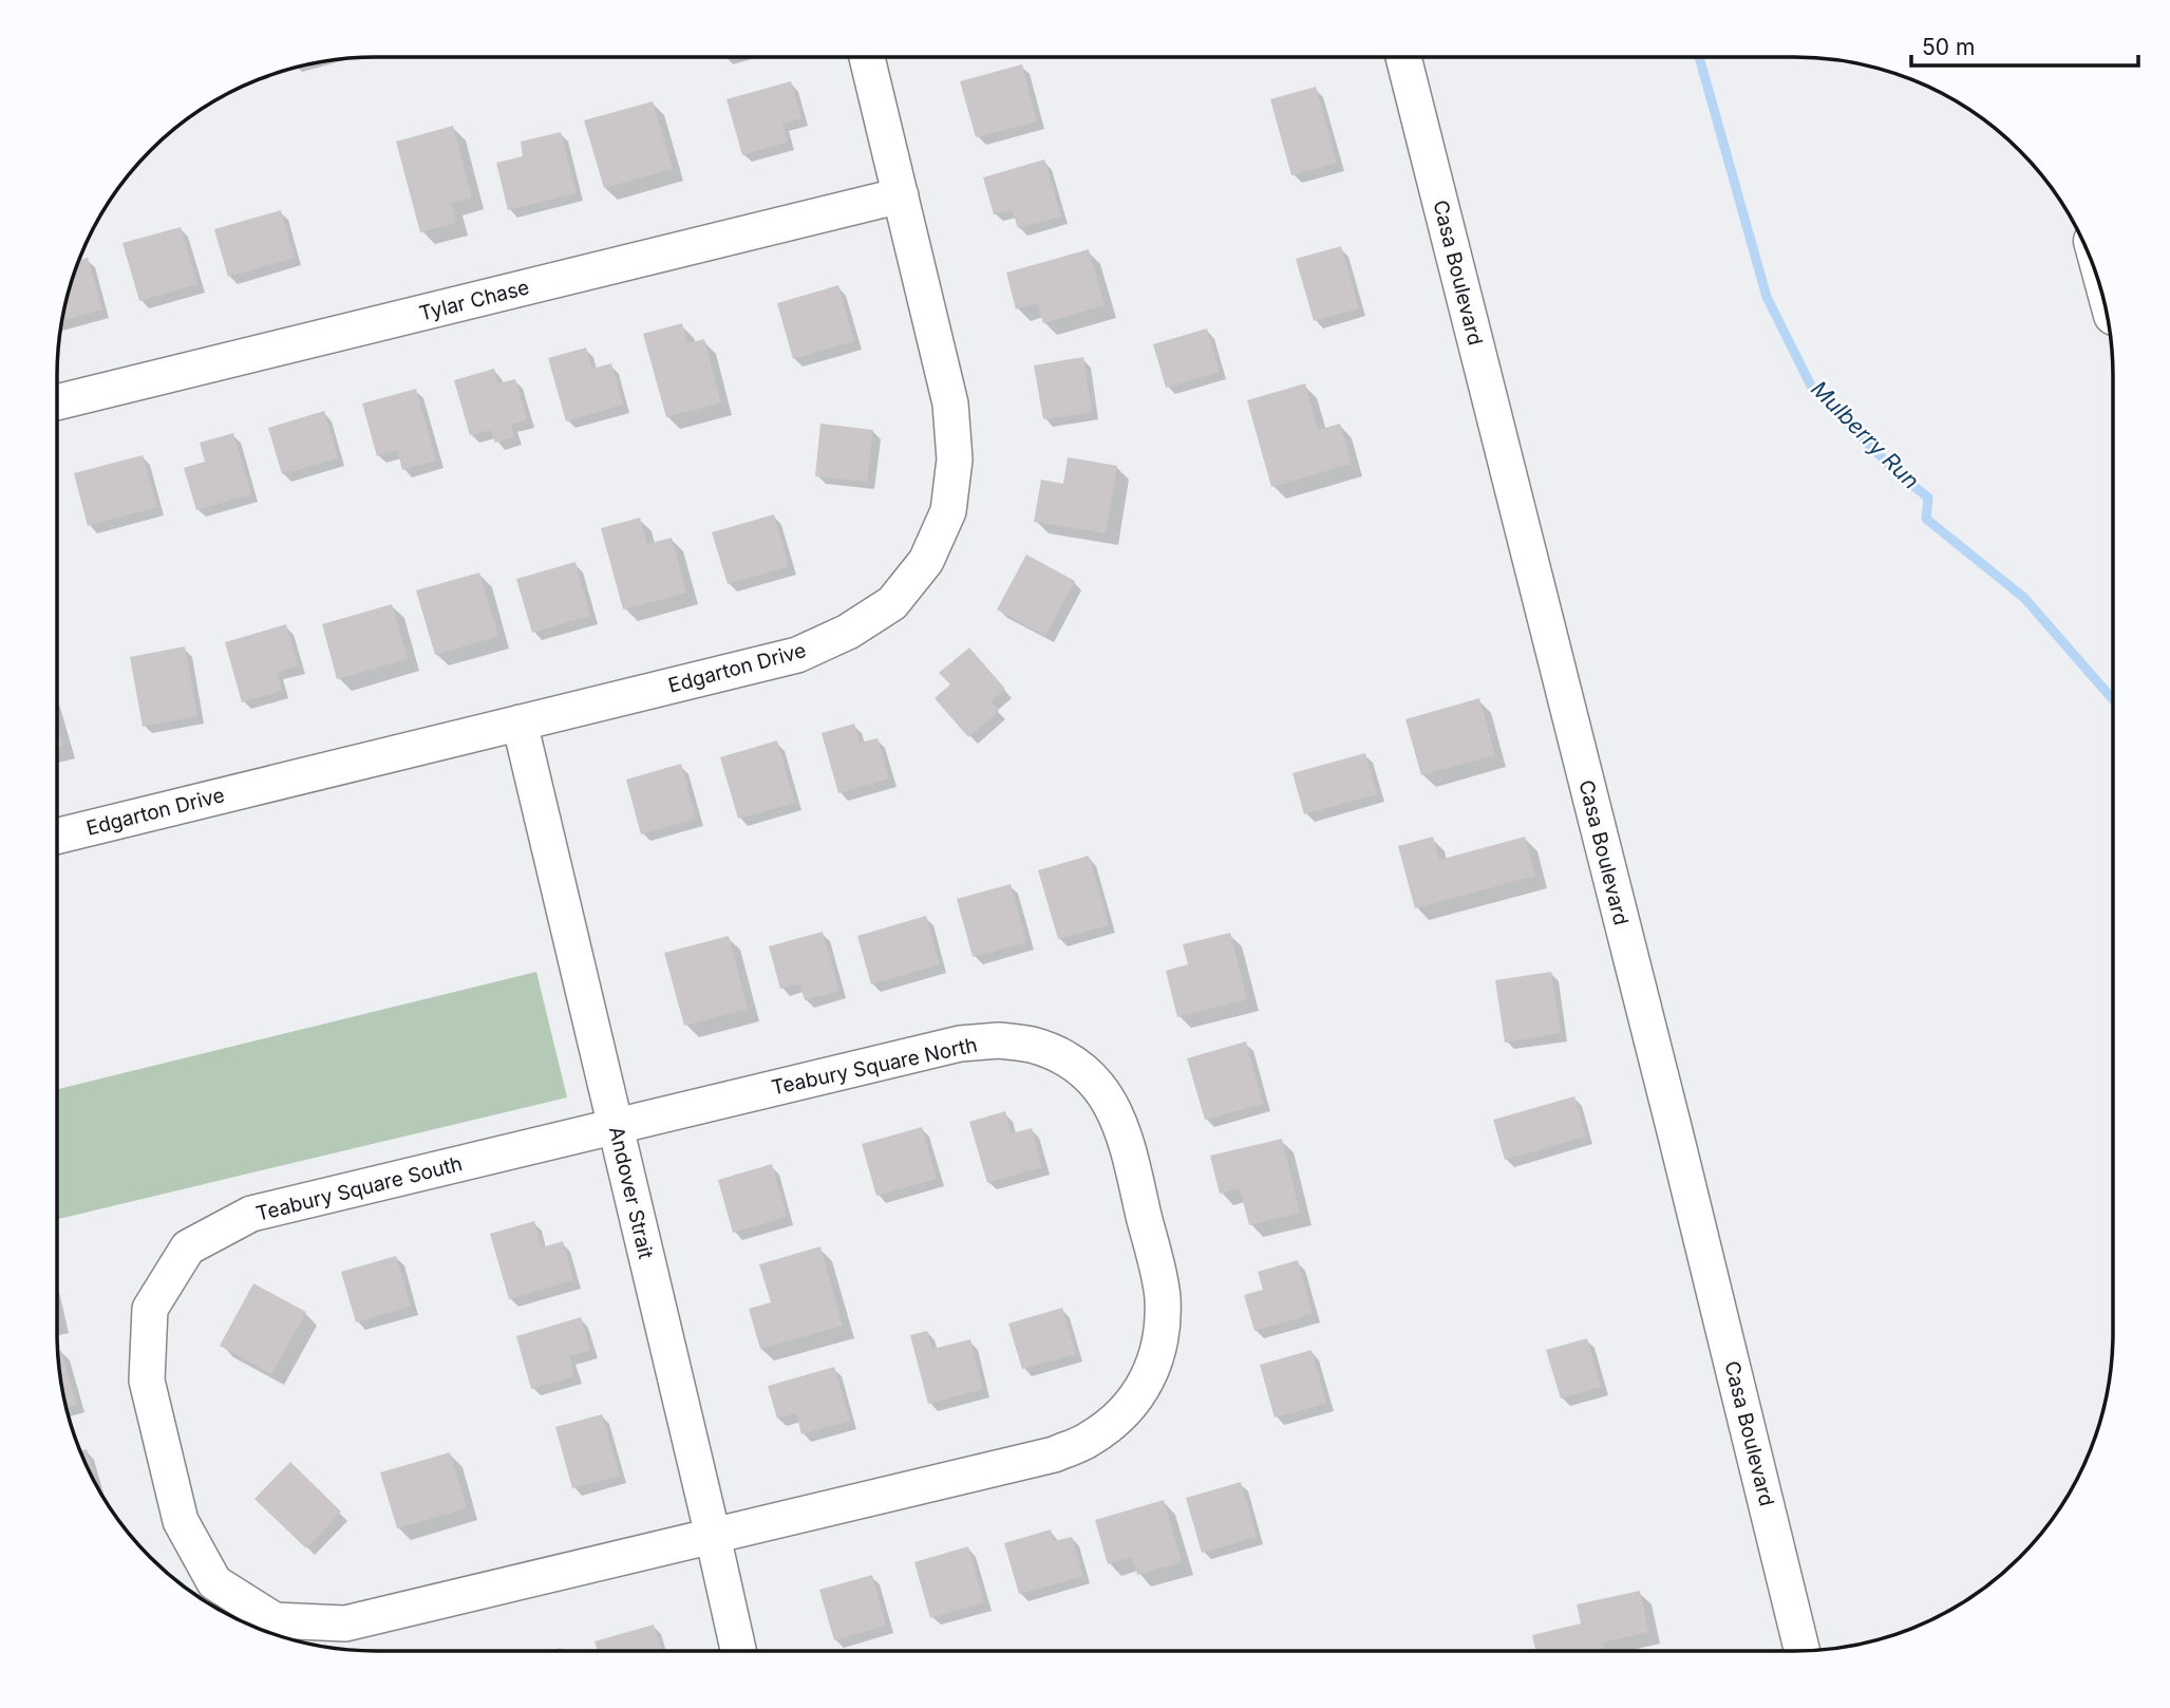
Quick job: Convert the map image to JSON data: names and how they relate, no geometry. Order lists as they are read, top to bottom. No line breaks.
{"streets":{"street":["Casa Boulevard","Tylar Chase","Edgarton Drive","Teabury Square North","Teabury Square South","Andover Strait"]},"crossings":[["Tylar Chase","Edgarton Drive"],["Edgarton Drive","Andover Strait"],["Teabury Square North","Teabury Square South"],["Teabury Square North","Andover Strait"],["Teabury Square South","Andover Strait"]],"water":["Mulberry Run"],"scale_bar":"50 m"}
